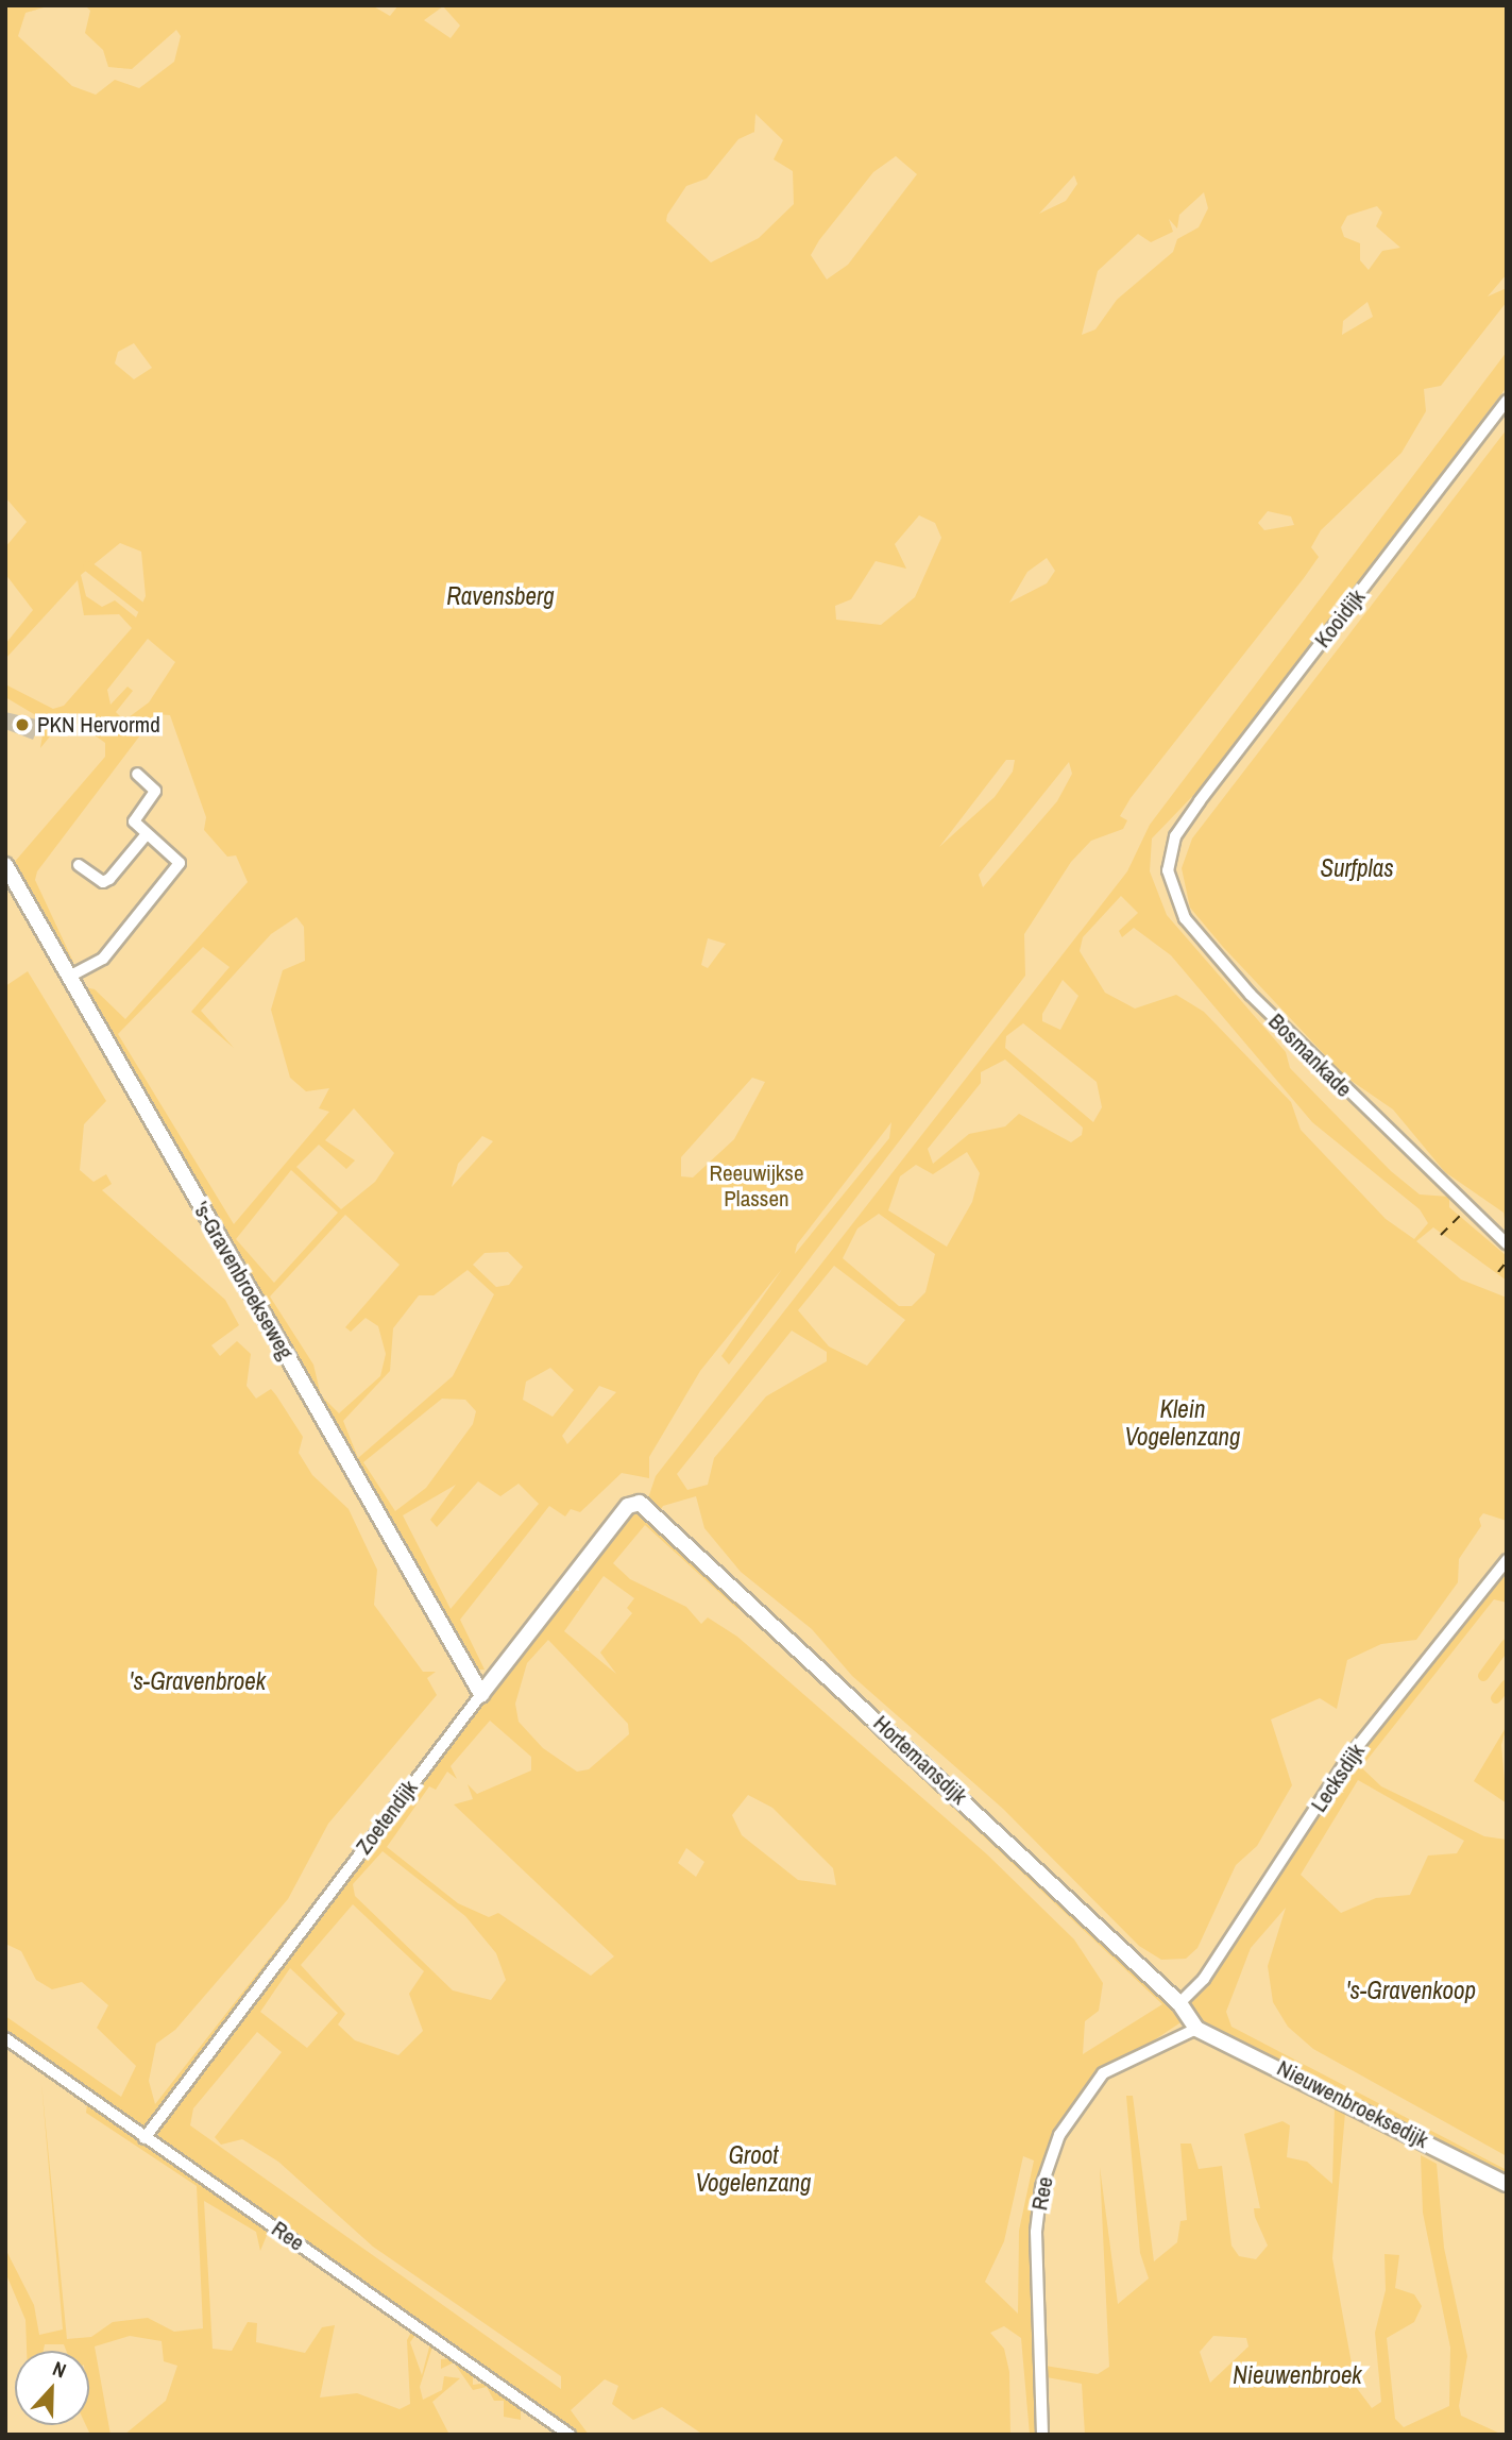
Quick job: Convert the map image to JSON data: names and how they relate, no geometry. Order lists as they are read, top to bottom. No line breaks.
{"streets":{"street":["Kooidijk","Bosmankade","'s-Gravenbroekseweg","Hortemansdijk","Lecksdijk","Zoetendijk","Nieuwenbroeksedijk","Ree"]},"crossings":[["Kooidijk","Bosmankade"],["'s-Gravenbroekseweg","Zoetendijk"],["Hortemansdijk","Lecksdijk"],["Hortemansdijk","Zoetendijk"],["Hortemansdijk","Nieuwenbroeksedijk"],["Hortemansdijk","Ree"],["Lecksdijk","Nieuwenbroeksedijk"],["Lecksdijk","Ree"],["Zoetendijk","Ree"],["Nieuwenbroeksedijk","Ree"]],"water":["Ravensberg","Surfplas","Klein Vogelenzang","'s-Gravenbroek","'s-Gravenkoop","Groot Vogelenzang","Nieuwenbroek"],"parks":["Reeuwijkse Plassen"],"places":["PKN Hervormd"],"north":"top"}
